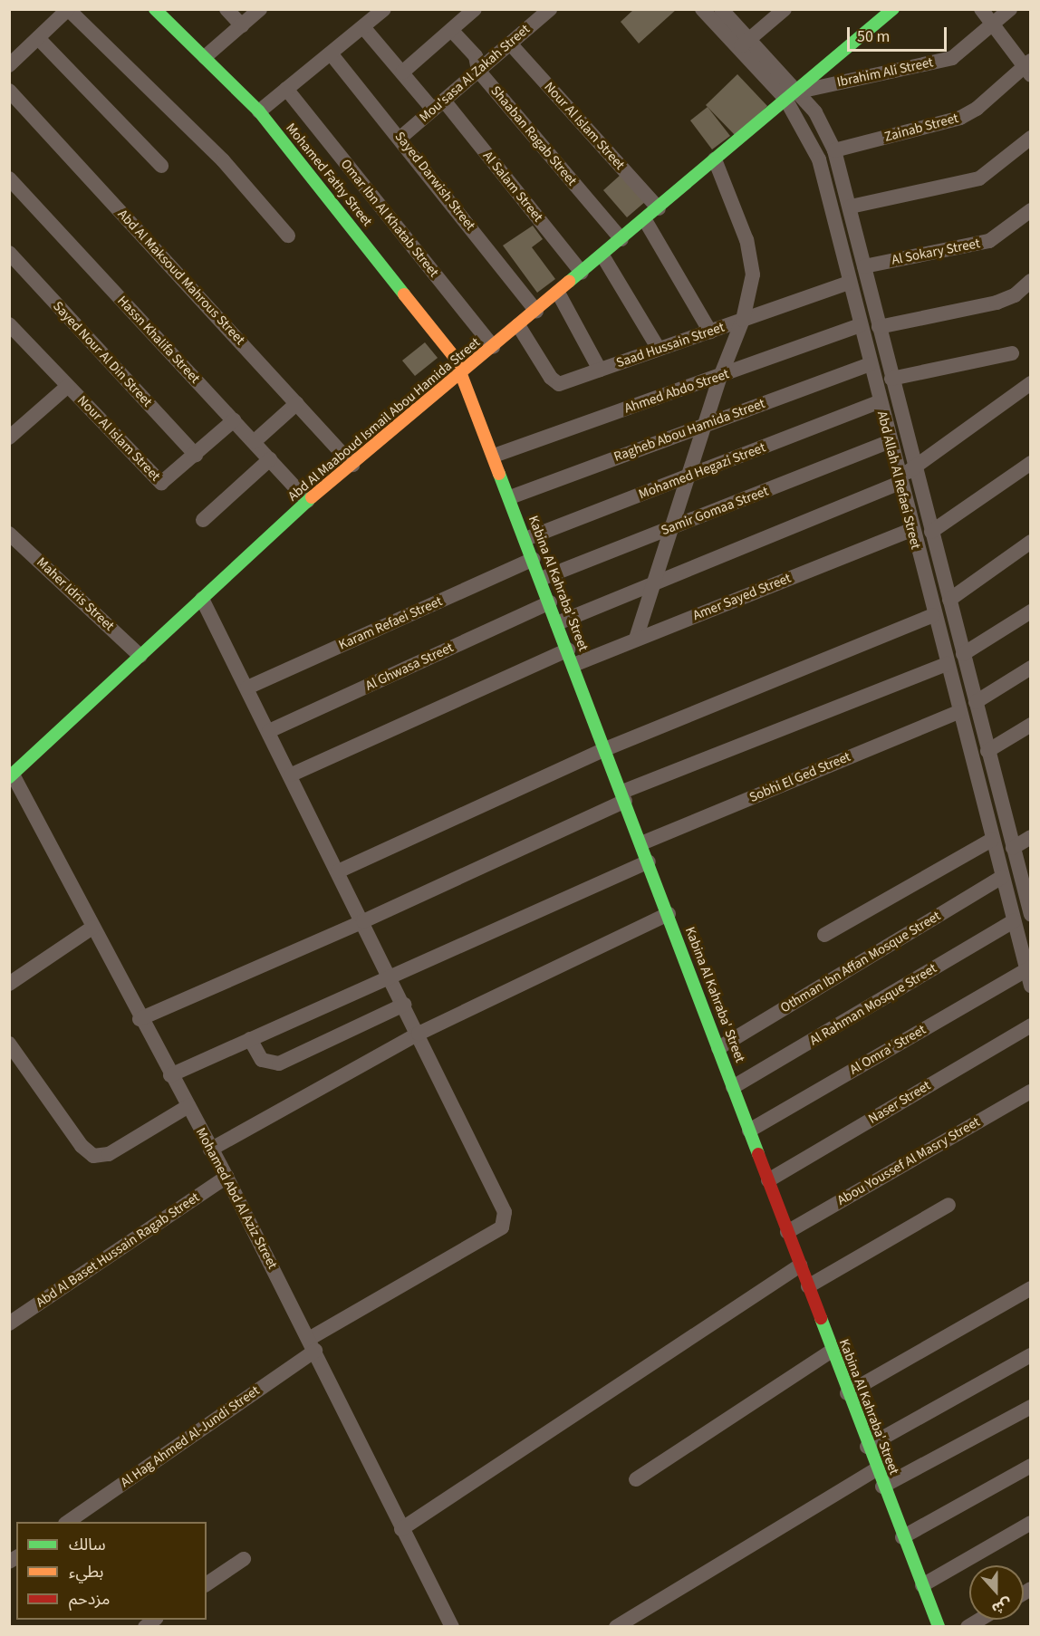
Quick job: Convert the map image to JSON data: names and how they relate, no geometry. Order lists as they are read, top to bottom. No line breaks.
{"streets":{"street":["Ibrahim Ali Street","Mou'sasa Al Zakah Street","Nour Al Islam Street","Zainab Street","Shaaban Ragab Street","Mohamed Fathy Street","Sayed Darwish Street","Al Salam Street","Omar Ibn Al Khatab Street","Al Sokary Street","Abd Al Maksoud Mahrous Street","Hassn Khalifa Street","Saad Hussain Street","Sayed Nour Al Din Street","Ahmed Abdo Street","Abd Al Maaboud Ismail Abou Hamida Street","Ragheb Abou Hamida Street","Mohamed Hegazi Street","Abd Allah Al Refaei Street","Samir Gomaa Street","Kabina Al Kahraba' Street","Maher Idris Street","Amer Sayed Street","Karam Refaei Street","Al Ghwasa Street","Sobhi El Ged Street","Othman Ibn Affan Mosque Street","Al Rahman Mosque Street","Al Omra' Street","Naser Street","Abou Youssef Al Masry Street","Mohamed Abd Al Aziz Street","Abd Al Baset Hussain Ragab Street","Al Hag Ahmed Al-Jundi Street"]},"crossings":[["Ibrahim Ali Street","Abd Al Maaboud Ismail Abou Hamida Street"],["Ibrahim Ali Street","Abd Allah Al Refaei Street"],["Mou'sasa Al Zakah Street","Nour Al Islam Street"],["Mou'sasa Al Zakah Street","Shaaban Ragab Street"],["Mou'sasa Al Zakah Street","Sayed Darwish Street"],["Mou'sasa Al Zakah Street","Al Salam Street"],["Nour Al Islam Street","Hassn Khalifa Street"],["Nour Al Islam Street","Sayed Nour Al Din Street"],["Nour Al Islam Street","Abd Al Maaboud Ismail Abou Hamida Street"],["Zainab Street","Abd Allah Al Refaei Street"],["Shaaban Ragab Street","Abd Al Maaboud Ismail Abou Hamida Street"],["Mohamed Fathy Street","Abd Al Maaboud Ismail Abou Hamida Street"],["Mohamed Fathy Street","Kabina Al Kahraba' Street"],["Sayed Darwish Street","Abd Al Maaboud Ismail Abou Hamida Street"],["Al Salam Street","Abd Al Maaboud Ismail Abou Hamida Street"],["Omar Ibn Al Khatab Street","Abd Al Maaboud Ismail Abou Hamida Street"],["Al Sokary Street","Abd Allah Al Refaei Street"],["Abd Al Maksoud Mahrous Street","Abd Al Maaboud Ismail Abou Hamida Street"],["Hassn Khalifa Street","Abd Al Maaboud Ismail Abou Hamida Street"],["Saad Hussain Street","Abd Al Maaboud Ismail Abou Hamida Street"],["Saad Hussain Street","Abd Allah Al Refaei Street"],["Ahmed Abdo Street","Abd Allah Al Refaei Street"],["Ahmed Abdo Street","Kabina Al Kahraba' Street"],["Abd Al Maaboud Ismail Abou Hamida Street","Abd Allah Al Refaei Street"],["Abd Al Maaboud Ismail Abou Hamida Street","Kabina Al Kahraba' Street"],["Abd Al Maaboud Ismail Abou Hamida Street","Maher Idris Street"],["Abd Al Maaboud Ismail Abou Hamida Street","Mohamed Abd Al Aziz Street"],["Ragheb Abou Hamida Street","Abd Allah Al Refaei Street"],["Ragheb Abou Hamida Street","Kabina Al Kahraba' Street"],["Mohamed Hegazi Street","Abd Allah Al Refaei Street"],["Mohamed Hegazi Street","Kabina Al Kahraba' Street"],["Abd Allah Al Refaei Street","Samir Gomaa Street"],["Abd Allah Al Refaei Street","Amer Sayed Street"],["Abd Allah Al Refaei Street","Sobhi El Ged Street"],["Abd Allah Al Refaei Street","Othman Ibn Affan Mosque Street"],["Abd Allah Al Refaei Street","Al Rahman Mosque Street"],["Abd Allah Al Refaei Street","Al Omra' Street"],["Samir Gomaa Street","Kabina Al Kahraba' Street"],["Kabina Al Kahraba' Street","Amer Sayed Street"],["Kabina Al Kahraba' Street","Karam Refaei Street"],["Kabina Al Kahraba' Street","Al Ghwasa Street"],["Kabina Al Kahraba' Street","Sobhi El Ged Street"],["Kabina Al Kahraba' Street","Othman Ibn Affan Mosque Street"],["Kabina Al Kahraba' Street","Al Rahman Mosque Street"],["Kabina Al Kahraba' Street","Al Omra' Street"],["Kabina Al Kahraba' Street","Naser Street"],["Kabina Al Kahraba' Street","Abou Youssef Al Masry Street"],["Mohamed Abd Al Aziz Street","Abd Al Baset Hussain Ragab Street"],["Mohamed Abd Al Aziz Street","Al Hag Ahmed Al-Jundi Street"]],"legend":["سالك","بطيء","مزدحم"],"scale_bar":"50 m","north":"bottom"}
